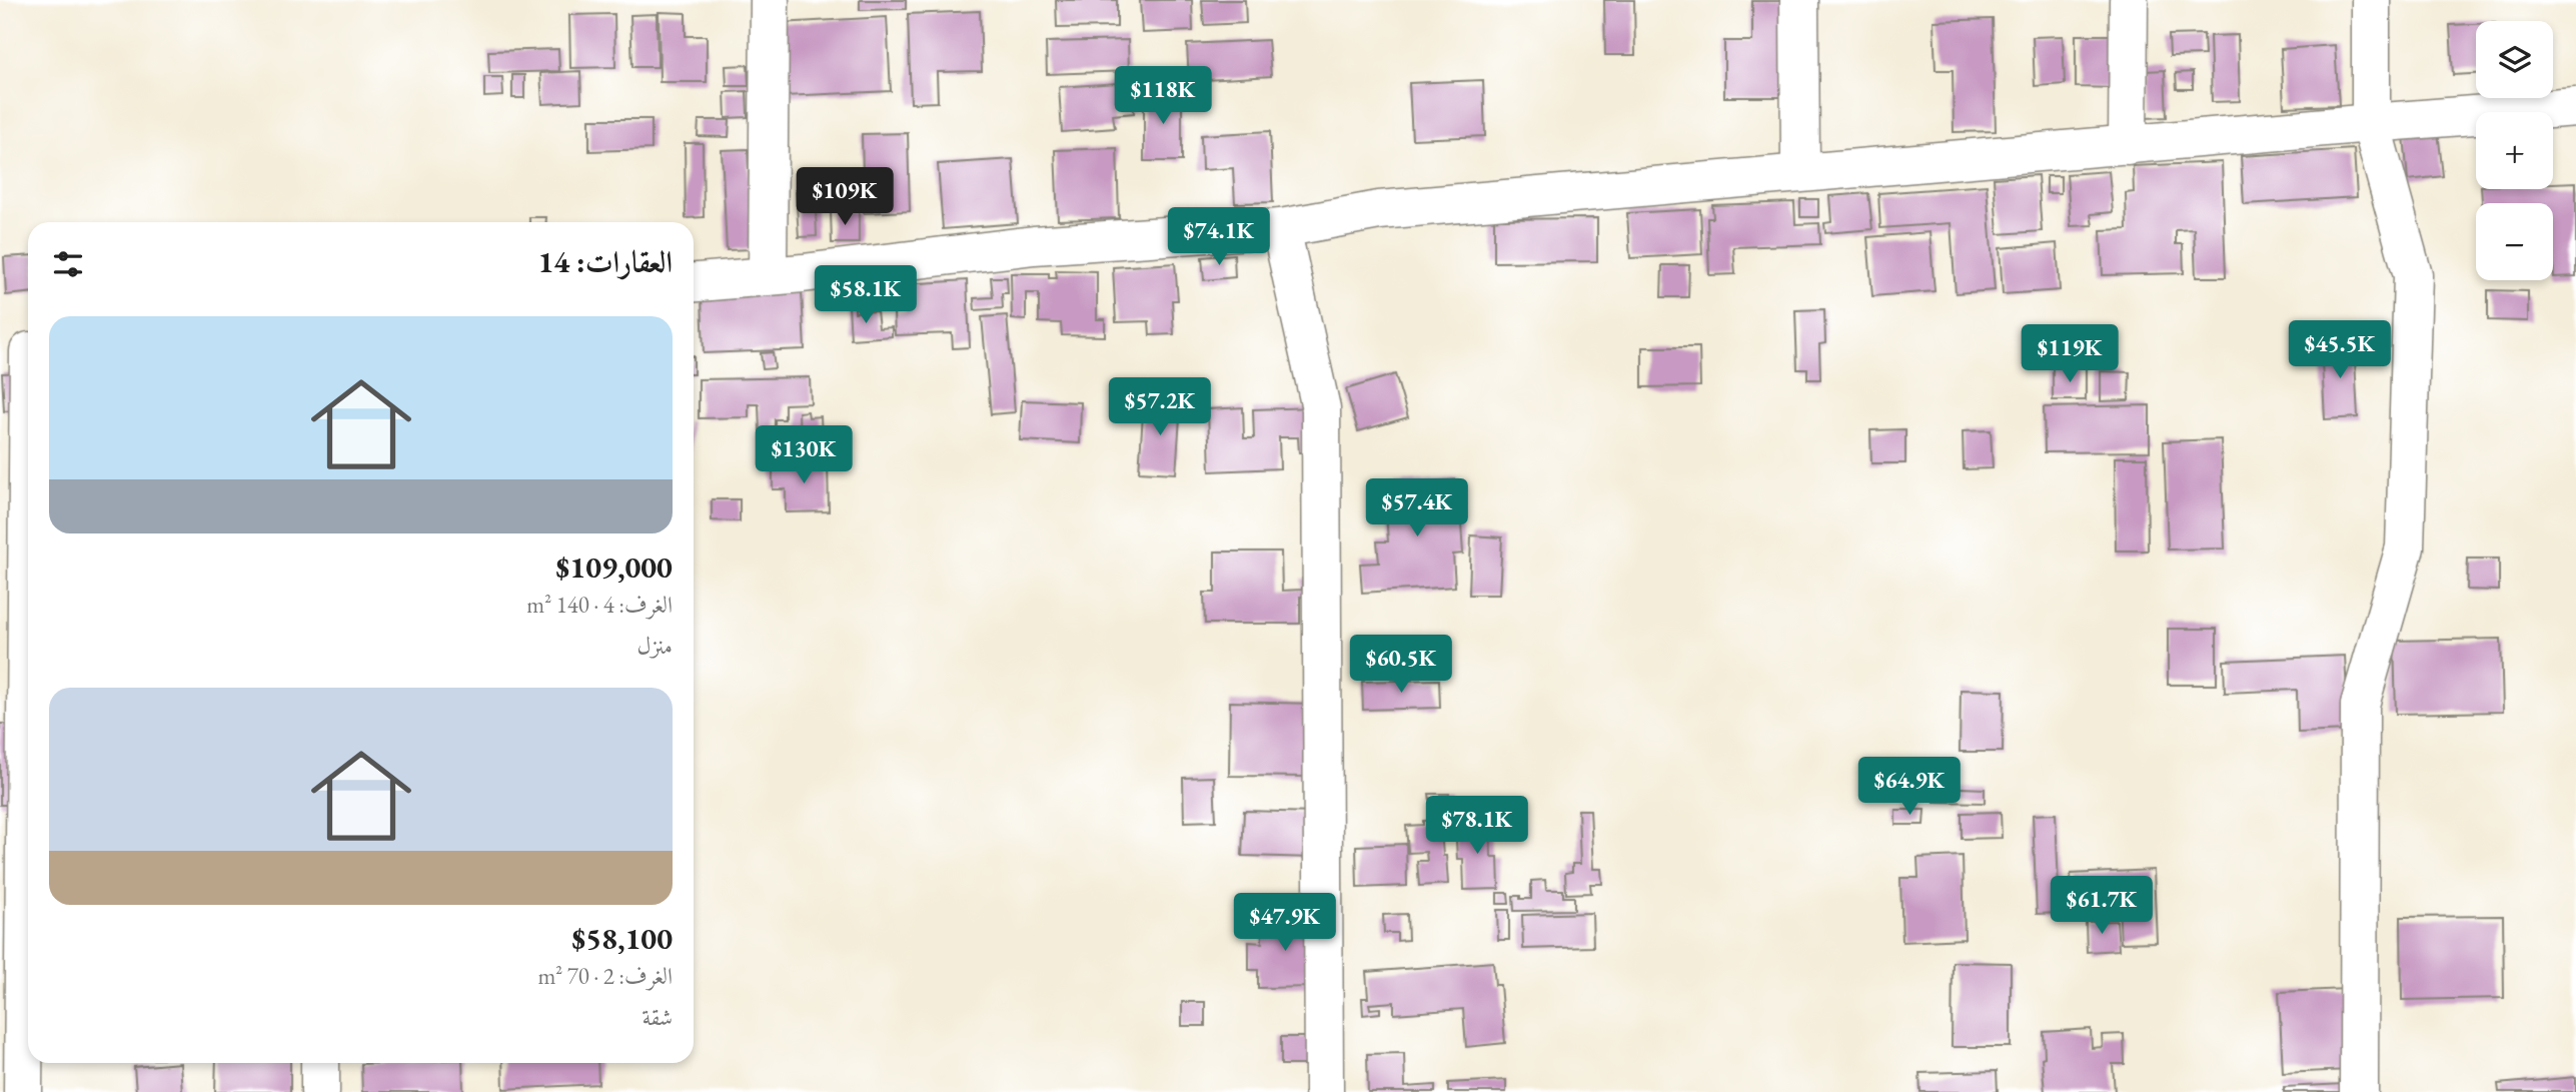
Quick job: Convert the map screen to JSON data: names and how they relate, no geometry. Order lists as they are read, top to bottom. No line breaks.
{"page":{"map_buttons":["+","−"],"price":["$118K","$109K","$74.1K","$58.1K","$45.5K","$119K","$57.2K","$130K","$57.4K","$60.5K","$64.9K","$78.1K","$61.7K","$47.9K"],"heading":"العقارات: 14","list":[{"name":"$109,000","note":"الغرف: 4 · 140 m² · منزل"},{"name":"$58,100","note":"الغرف: 2 · 70 m² · شقة"}]}}
